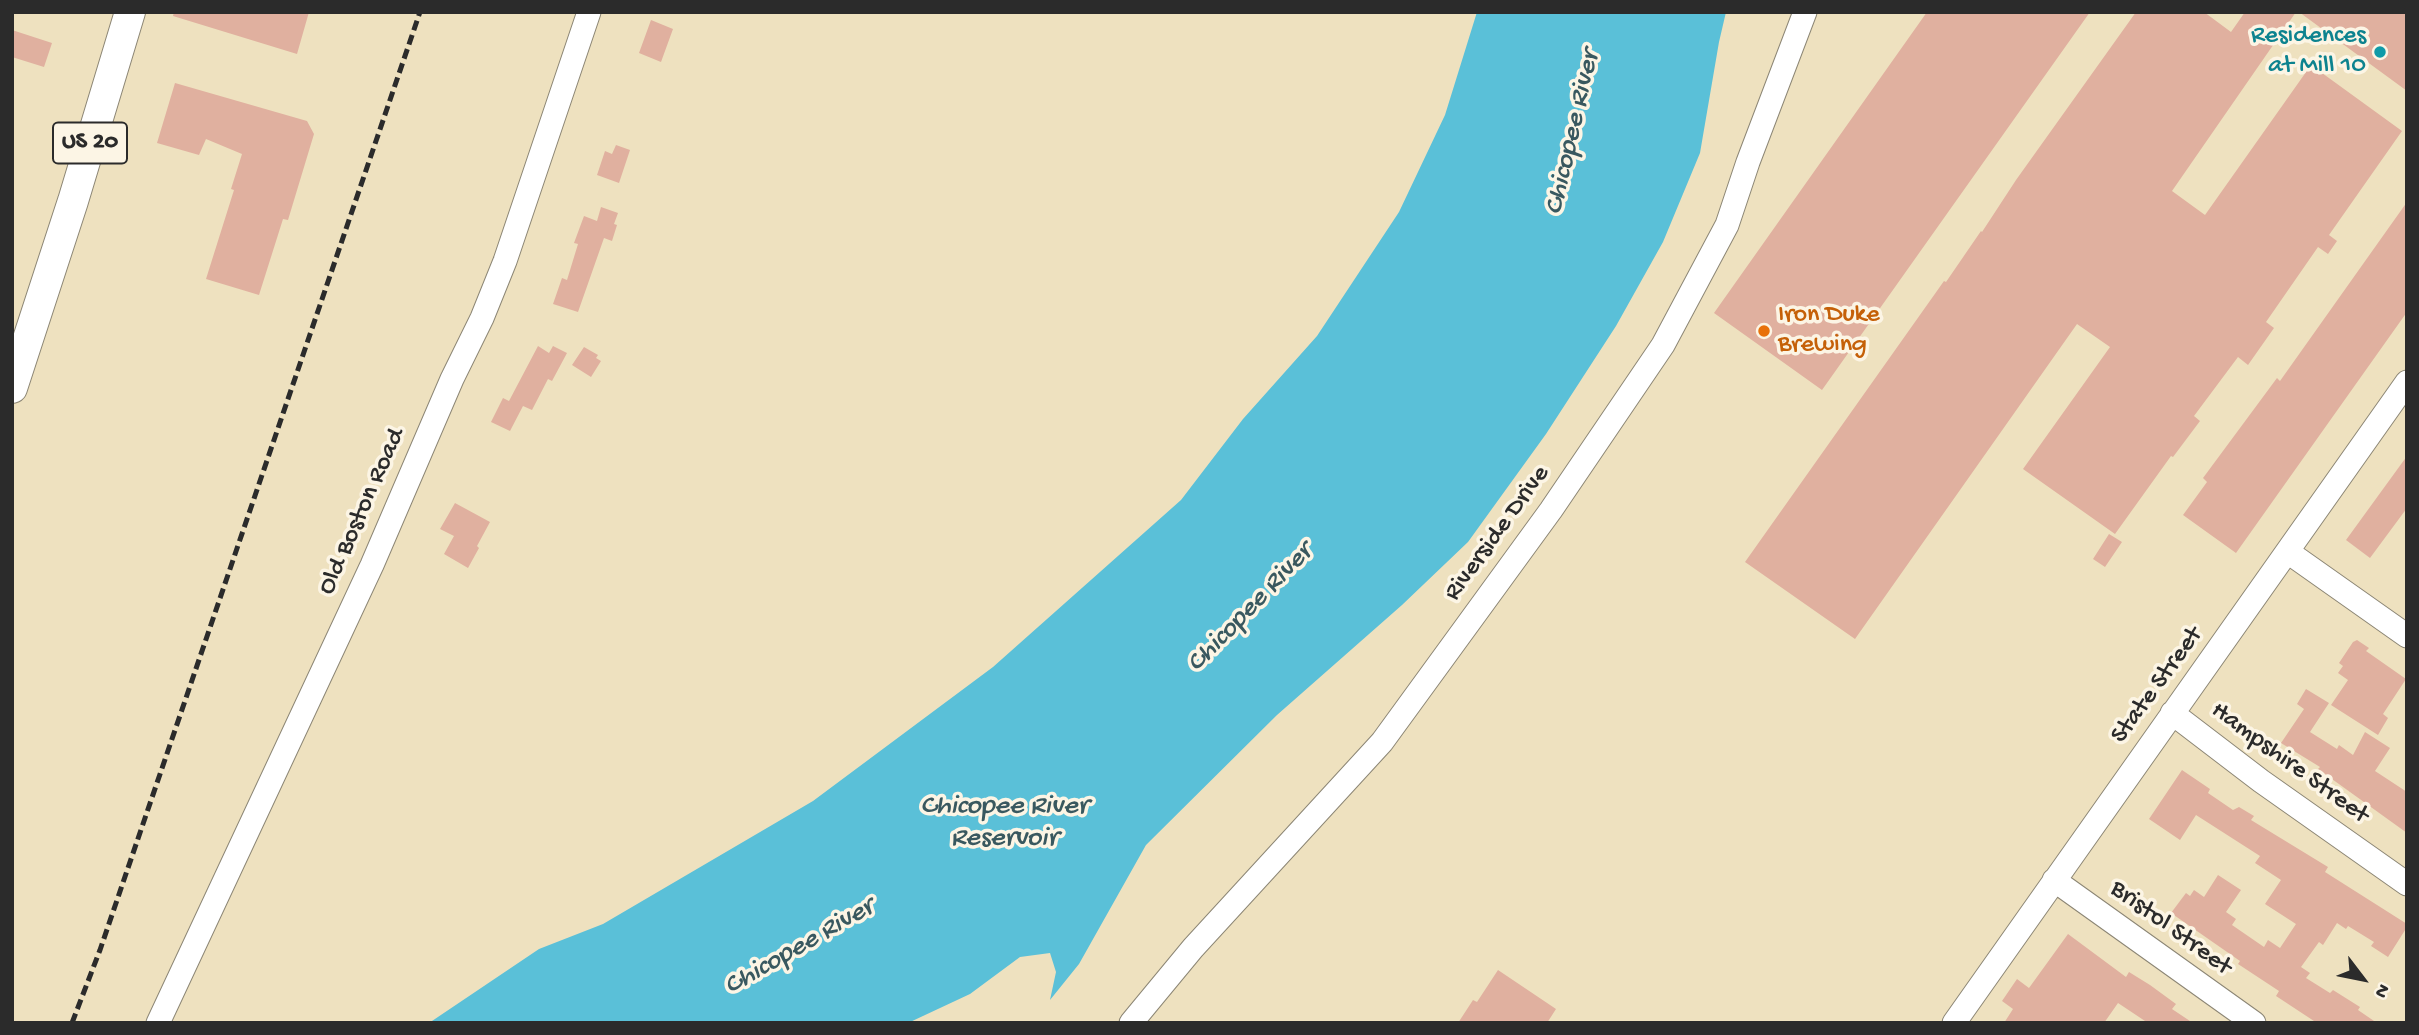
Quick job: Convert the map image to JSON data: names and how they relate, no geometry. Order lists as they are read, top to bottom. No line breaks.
{"streets":{"main road":["US 20"],"street":["Old Boston Road","Riverside Drive","State Street","Hampshire Street","Bristol Street"]},"crossings":[["State Street","Hampshire Street"],["State Street","Bristol Street"]],"water":["Chicopee River","Chicopee River Reservoir"],"places":["Residences at Mill 10","Iron Duke Brewing"],"north":"bottom right"}
